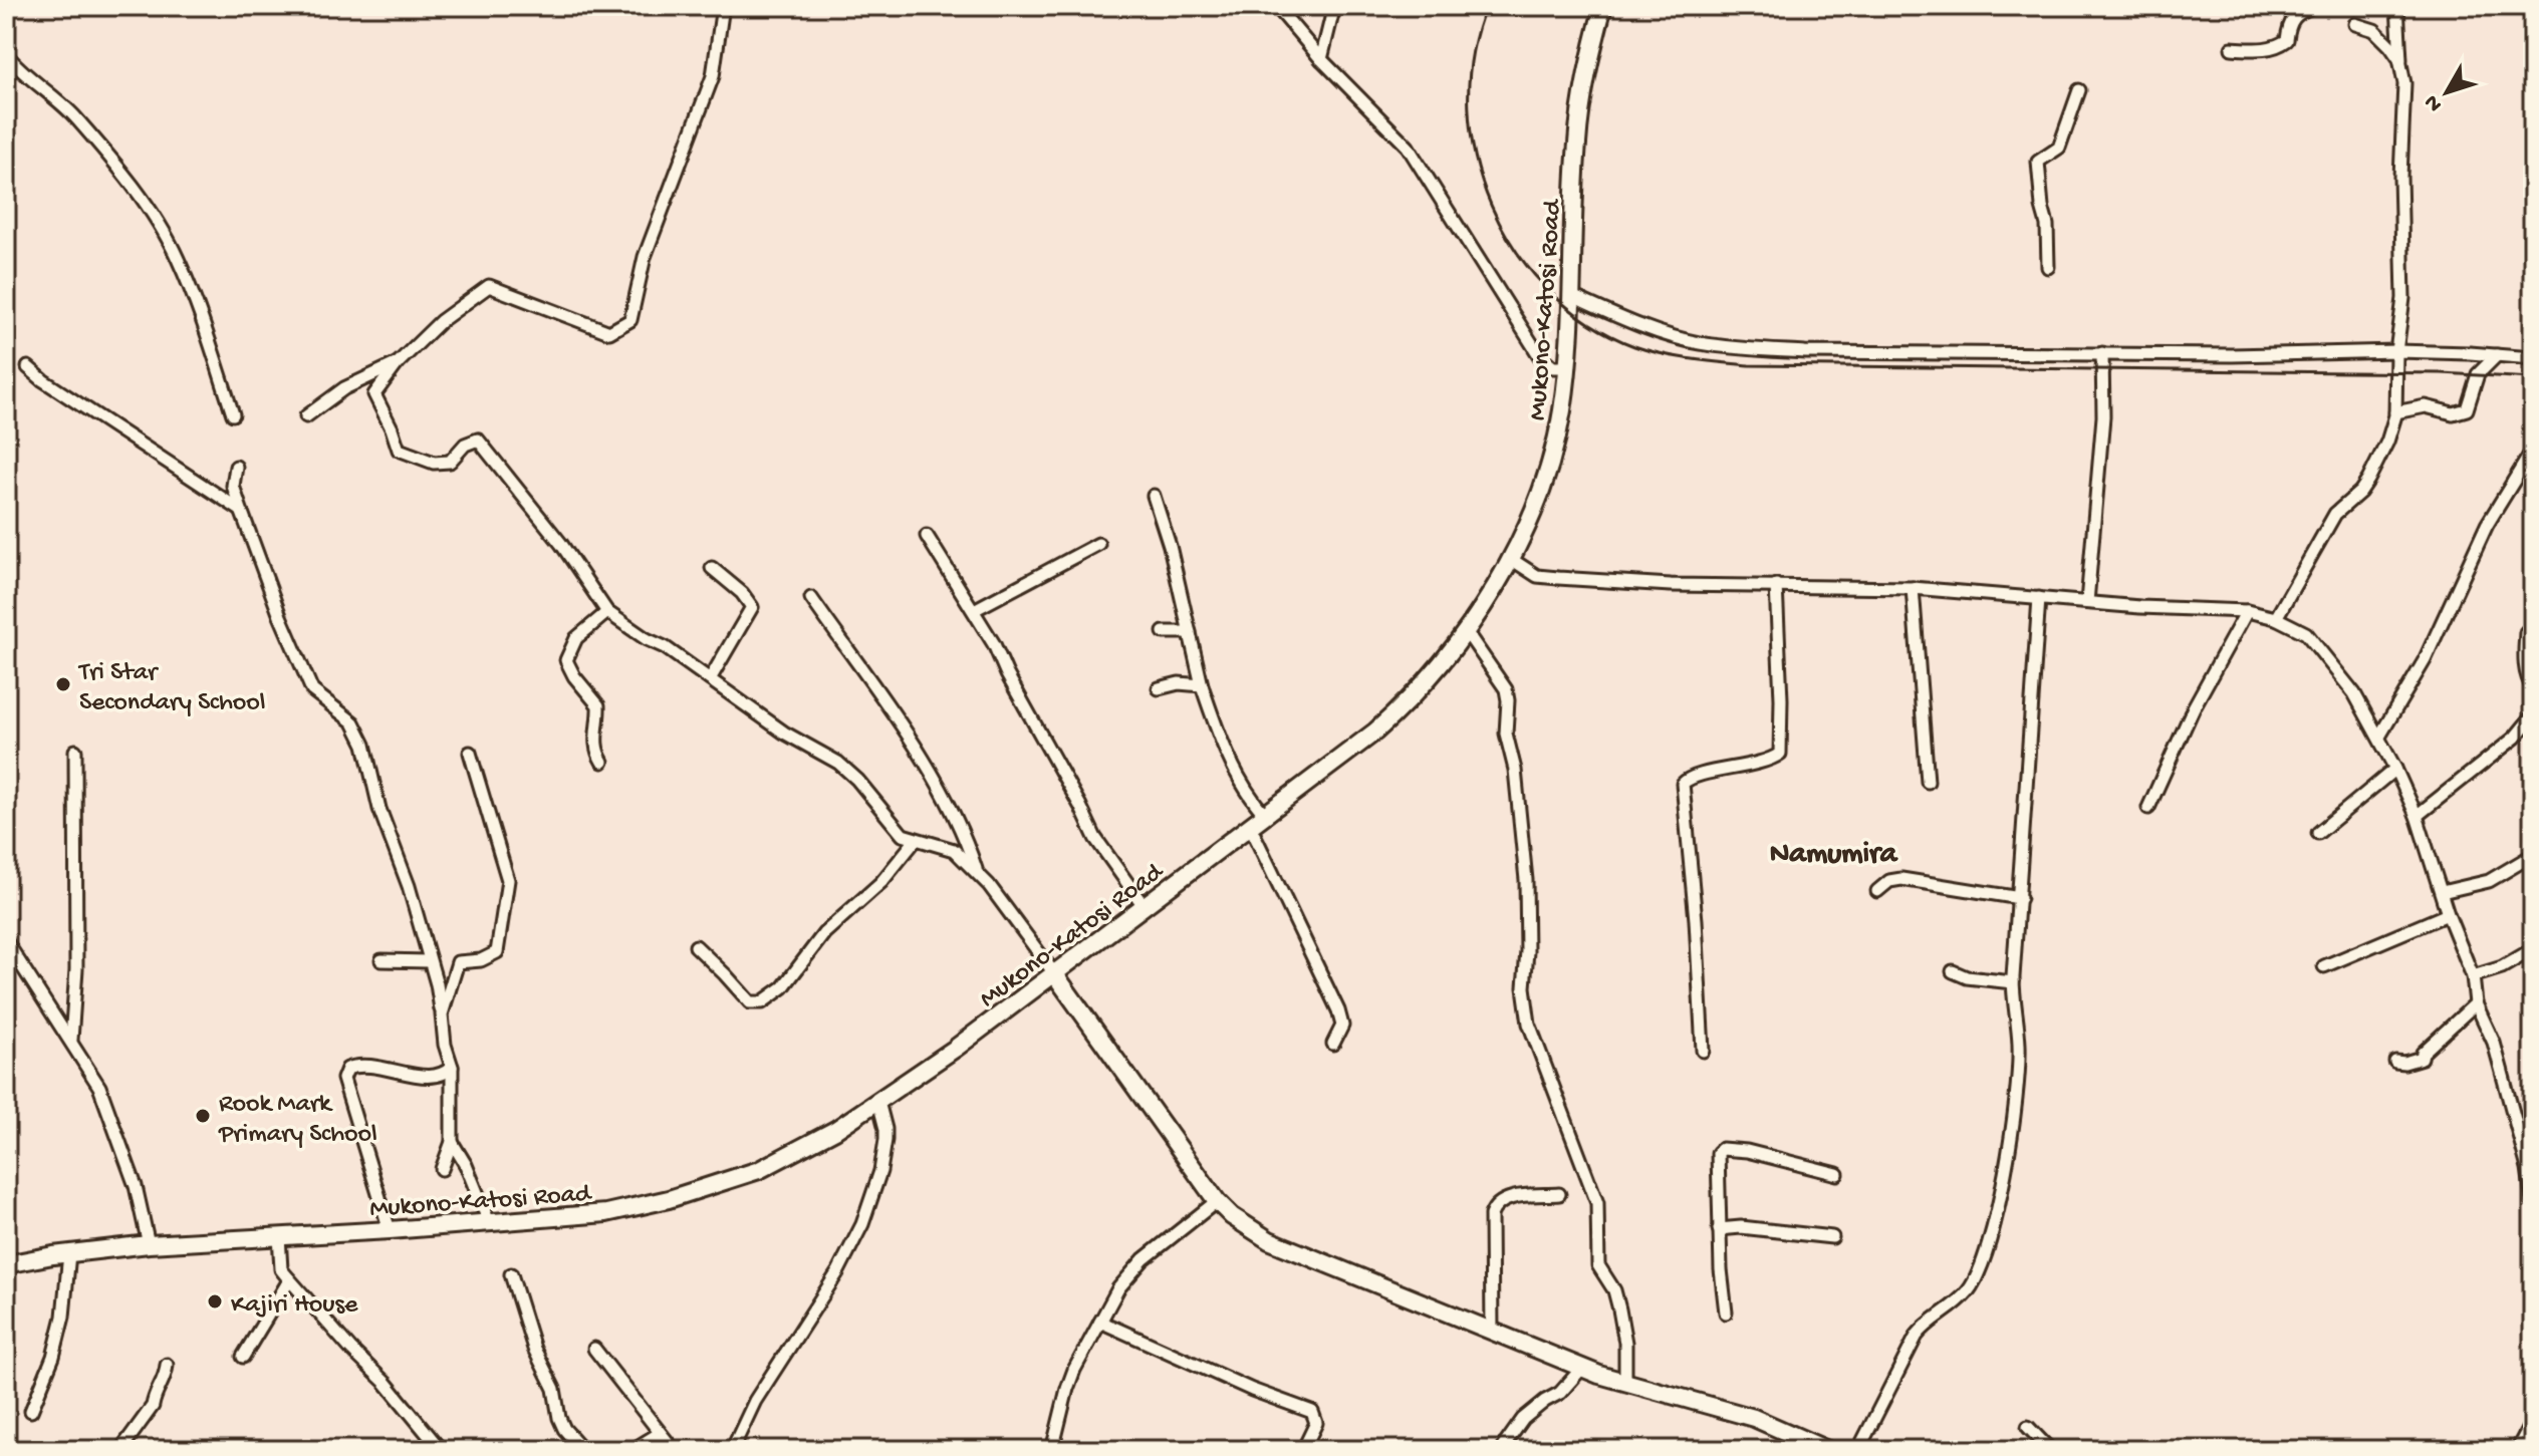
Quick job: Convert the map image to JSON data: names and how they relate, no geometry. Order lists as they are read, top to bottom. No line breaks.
{"streets":{"main road":["Mukono-Katosi Road"]},"districts":["Namumira"],"places":["Tri Star Secondary School","Rook Mark Primary School","Kajiri House"],"north":"bottom left"}
